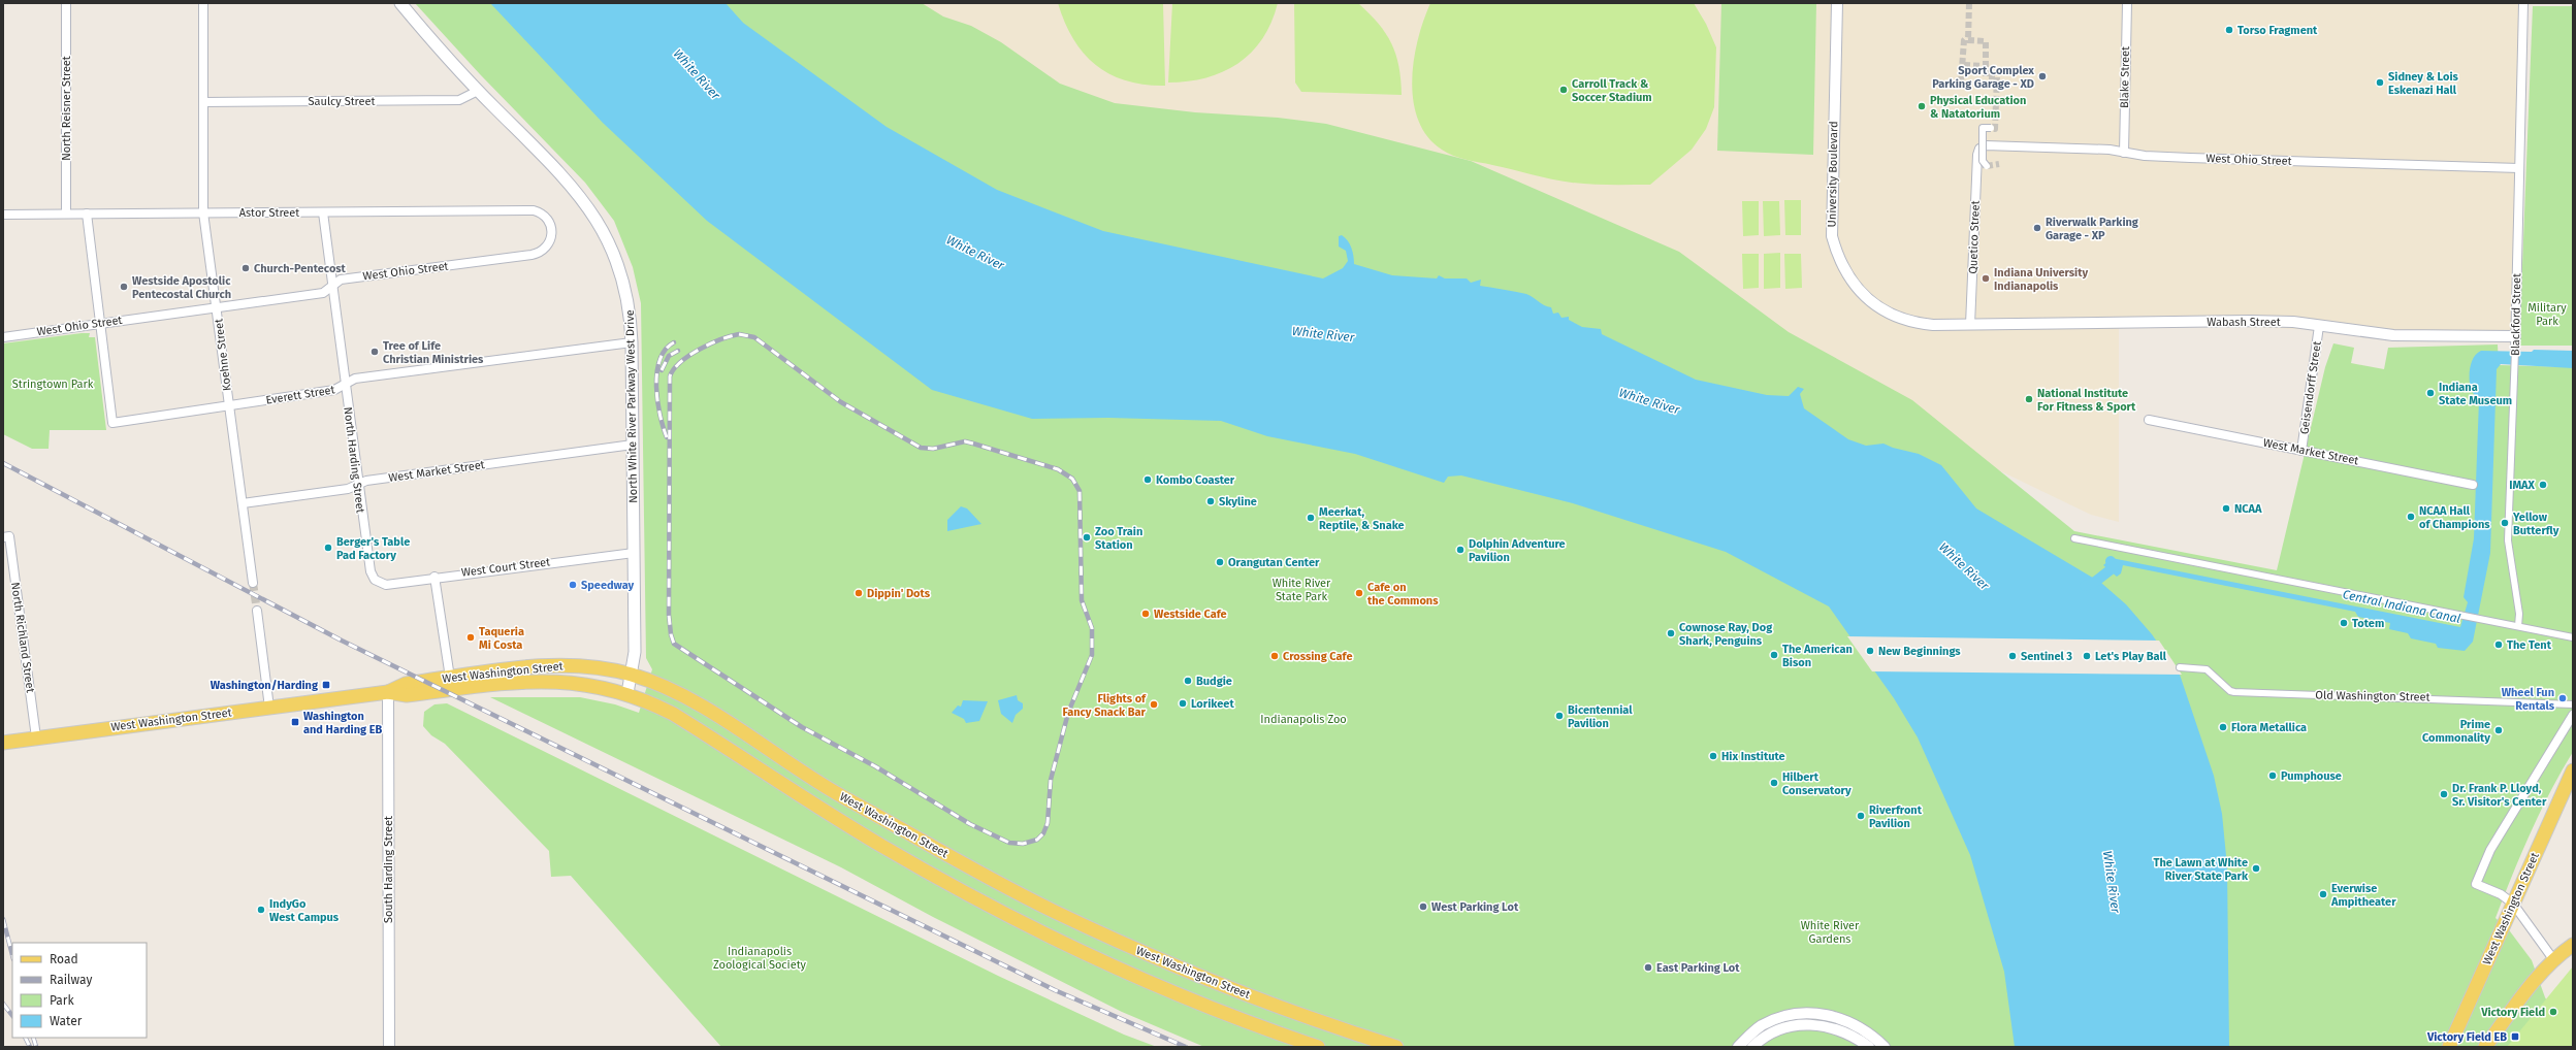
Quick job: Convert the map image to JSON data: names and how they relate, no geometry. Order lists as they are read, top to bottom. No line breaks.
{"streets":{"main road":["North White River Parkway West Drive","West Washington Street"],"street":["Blake Street","Saulcy Street","North Reisner Street","West Ohio Street","University Boulevard","Astor Street","Quetico Street","Blackford Street","Wabash Street","Koehne Street","Geisendorff Street","Everett Street","West Market Street","North Harding Street","West Court Street","North Richland Street","Old Washington Street","South Harding Street"]},"crossings":[["Blake Street","West Ohio Street"],["Saulcy Street","Koehne Street"],["Saulcy Street","North White River Parkway West Drive"],["North Reisner Street","Astor Street"],["West Ohio Street","Astor Street"],["West Ohio Street","Quetico Street"],["West Ohio Street","Blackford Street"],["West Ohio Street","Koehne Street"],["West Ohio Street","Everett Street"],["West Ohio Street","North Harding Street"],["University Boulevard","Quetico Street"],["University Boulevard","Wabash Street"],["Astor Street","Koehne Street"],["Astor Street","North Harding Street"],["Quetico Street","Wabash Street"],["Blackford Street","Wabash Street"],["Wabash Street","Geisendorff Street"],["Koehne Street","Everett Street"],["Koehne Street","West Market Street"],["Geisendorff Street","West Market Street"],["Everett Street","North White River Parkway West Drive"],["Everett Street","North Harding Street"],["North White River Parkway West Drive","West Market Street"],["North White River Parkway West Drive","West Court Street"],["North White River Parkway West Drive","West Washington Street"],["West Market Street","North Harding Street"],["North Harding Street","West Court Street"],["North Richland Street","West Washington Street"],["West Washington Street","South Harding Street"]],"water":["White River","Central Indiana Canal"],"parks":["Military Park","Stringtown Park","White River State Park","Indianapolis Zoo","White River Gardens","Indianapolis Zoological Society"],"places":{"other":["Torso Fragment","Sport Complex Parking Garage - XD","Sidney & Lois Eskenazi Hall","Carroll Track & Soccer Stadium","Physical Education & Natatorium","Riverwalk Parking Garage - XP","Church-Pentecost","Indiana University Indianapolis","Westside Apostolic Pentecostal Church","Tree of Life Christian Ministries","Indiana State Museum","National Institute For Fitness & Sport","Kombo Coaster","IMAX","Skyline","NCAA","NCAA Hall of Champions","Meerkat, Reptile, & Snake","Yellow Butterfly","Zoo Train Station","Berger's Table Pad Factory","Dolphin Adventure Pavilion","Orangutan Center","Speedway","Dippin' Dots","Cafe on the Commons","Westside Cafe","Totem","Cownose Ray, Dog Shark, Penguins","Taqueria Mi Costa","The Tent","New Beginnings","The American Bison","Crossing Cafe","Sentinel 3","Let's Play Ball","Budgie","Wheel Fun Rentals","Lorikeet","Flights of Fancy Snack Bar","Bicentennial Pavilion","Flora Metallica","Prime Commonality","Hix Institute","Pumphouse","Hilbert Conservatory","Dr. Frank P. Lloyd, Sr. Visitor's Center","Riverfront Pavilion","The Lawn at White River State Park","Everwise Ampitheater","West Parking Lot","IndyGo West Campus","East Parking Lot","Victory Field"],"transit":["Washington/Harding","Washington and Harding EB","Victory Field EB"]},"legend":["Road","Railway","Park","Water"]}
